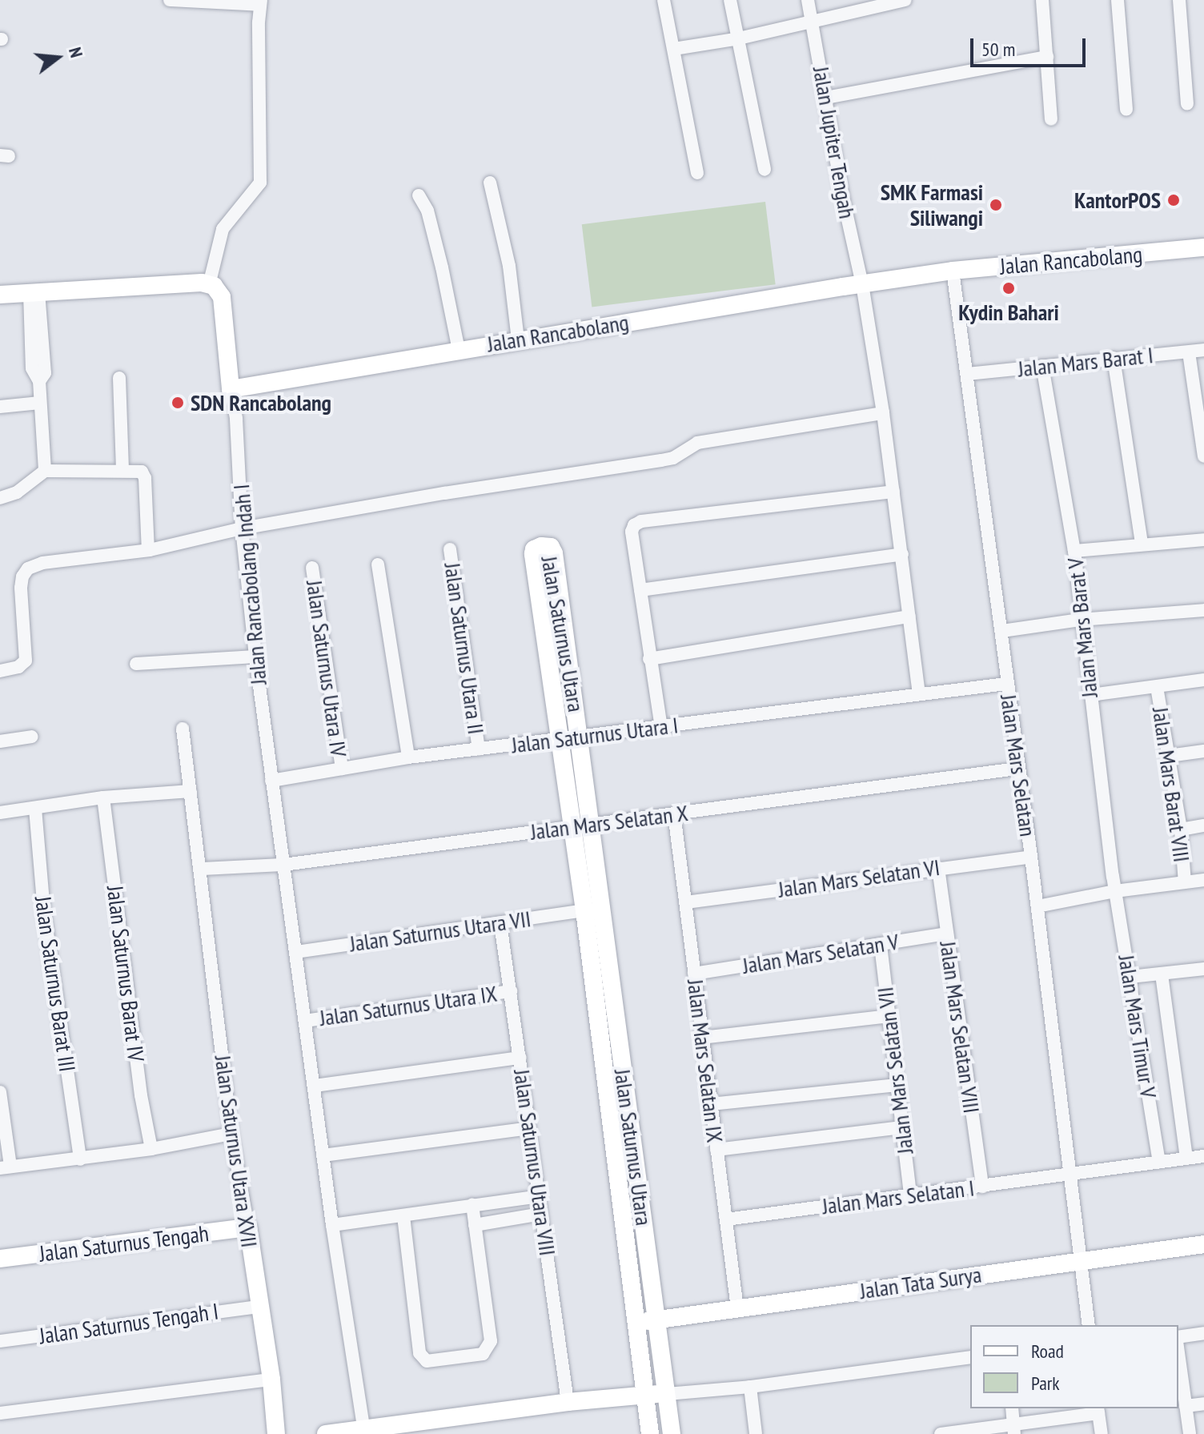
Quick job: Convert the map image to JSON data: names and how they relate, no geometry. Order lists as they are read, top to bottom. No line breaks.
{"streets":{"street":["Jalan Jupiter Tengah","Jalan Rancabolang","Jalan Mars Barat I","Jalan Rancabolang Indah I","Jalan Mars Barat V","Jalan Saturnus Utara","Jalan Saturnus Utara II","Jalan Saturnus Utara IV","Jalan Saturnus Utara I","Jalan Mars Selatan","Jalan Mars Barat VIII","Jalan Mars Selatan X","Jalan Mars Selatan VI","Jalan Saturnus Utara VII","Jalan Mars Selatan V","Jalan Saturnus Barat IV","Jalan Saturnus Barat III","Jalan Saturnus Utara IX","Jalan Mars Timur V","Jalan Mars Selatan VIII","Jalan Mars Selatan IX","Jalan Mars Selatan VII","Jalan Saturnus Utara XVII","Jalan Saturnus Utara VIII","Jalan Mars Selatan I","Jalan Saturnus Tengah","Jalan Tata Surya","Jalan Saturnus Tengah I"]},"crossings":[["Jalan Jupiter Tengah","Jalan Rancabolang"],["Jalan Jupiter Tengah","Jalan Saturnus Utara I"],["Jalan Rancabolang","Jalan Rancabolang Indah I"],["Jalan Rancabolang","Jalan Mars Selatan"],["Jalan Mars Barat I","Jalan Mars Barat V"],["Jalan Mars Barat I","Jalan Mars Selatan"],["Jalan Rancabolang Indah I","Jalan Saturnus Utara I"],["Jalan Rancabolang Indah I","Jalan Mars Selatan X"],["Jalan Rancabolang Indah I","Jalan Saturnus Utara VII"],["Jalan Rancabolang Indah I","Jalan Saturnus Utara IX"],["Jalan Mars Barat V","Jalan Mars Timur V"],["Jalan Saturnus Utara","Jalan Saturnus Utara I"],["Jalan Saturnus Utara","Jalan Mars Selatan X"],["Jalan Saturnus Utara","Jalan Saturnus Utara VII"],["Jalan Saturnus Utara","Jalan Tata Surya"],["Jalan Saturnus Utara II","Jalan Saturnus Utara I"],["Jalan Saturnus Utara IV","Jalan Saturnus Utara I"],["Jalan Saturnus Utara I","Jalan Mars Selatan"],["Jalan Mars Selatan","Jalan Mars Selatan X"],["Jalan Mars Selatan","Jalan Mars Selatan VI"],["Jalan Mars Selatan","Jalan Mars Selatan I"],["Jalan Mars Selatan","Jalan Tata Surya"],["Jalan Mars Selatan X","Jalan Mars Selatan IX"],["Jalan Mars Selatan X","Jalan Saturnus Utara XVII"],["Jalan Mars Selatan VI","Jalan Mars Selatan VIII"],["Jalan Mars Selatan VI","Jalan Mars Selatan IX"],["Jalan Saturnus Utara VII","Jalan Saturnus Utara VIII"],["Jalan Mars Selatan V","Jalan Mars Selatan VIII"],["Jalan Mars Selatan V","Jalan Mars Selatan IX"],["Jalan Mars Selatan V","Jalan Mars Selatan VII"],["Jalan Saturnus Utara IX","Jalan Saturnus Utara VIII"],["Jalan Mars Timur V","Jalan Mars Selatan I"],["Jalan Mars Selatan VIII","Jalan Mars Selatan I"],["Jalan Mars Selatan IX","Jalan Mars Selatan I"],["Jalan Mars Selatan IX","Jalan Tata Surya"],["Jalan Mars Selatan VII","Jalan Mars Selatan I"],["Jalan Saturnus Utara XVII","Jalan Saturnus Tengah"],["Jalan Saturnus Utara XVII","Jalan Saturnus Tengah I"]],"places":["KantorPOS","SMK Farmasi Siliwangi","Kydin Bahari","SDN Rancabolang"],"legend":["Road","Park"],"scale_bar":"50 m","north":"right"}
